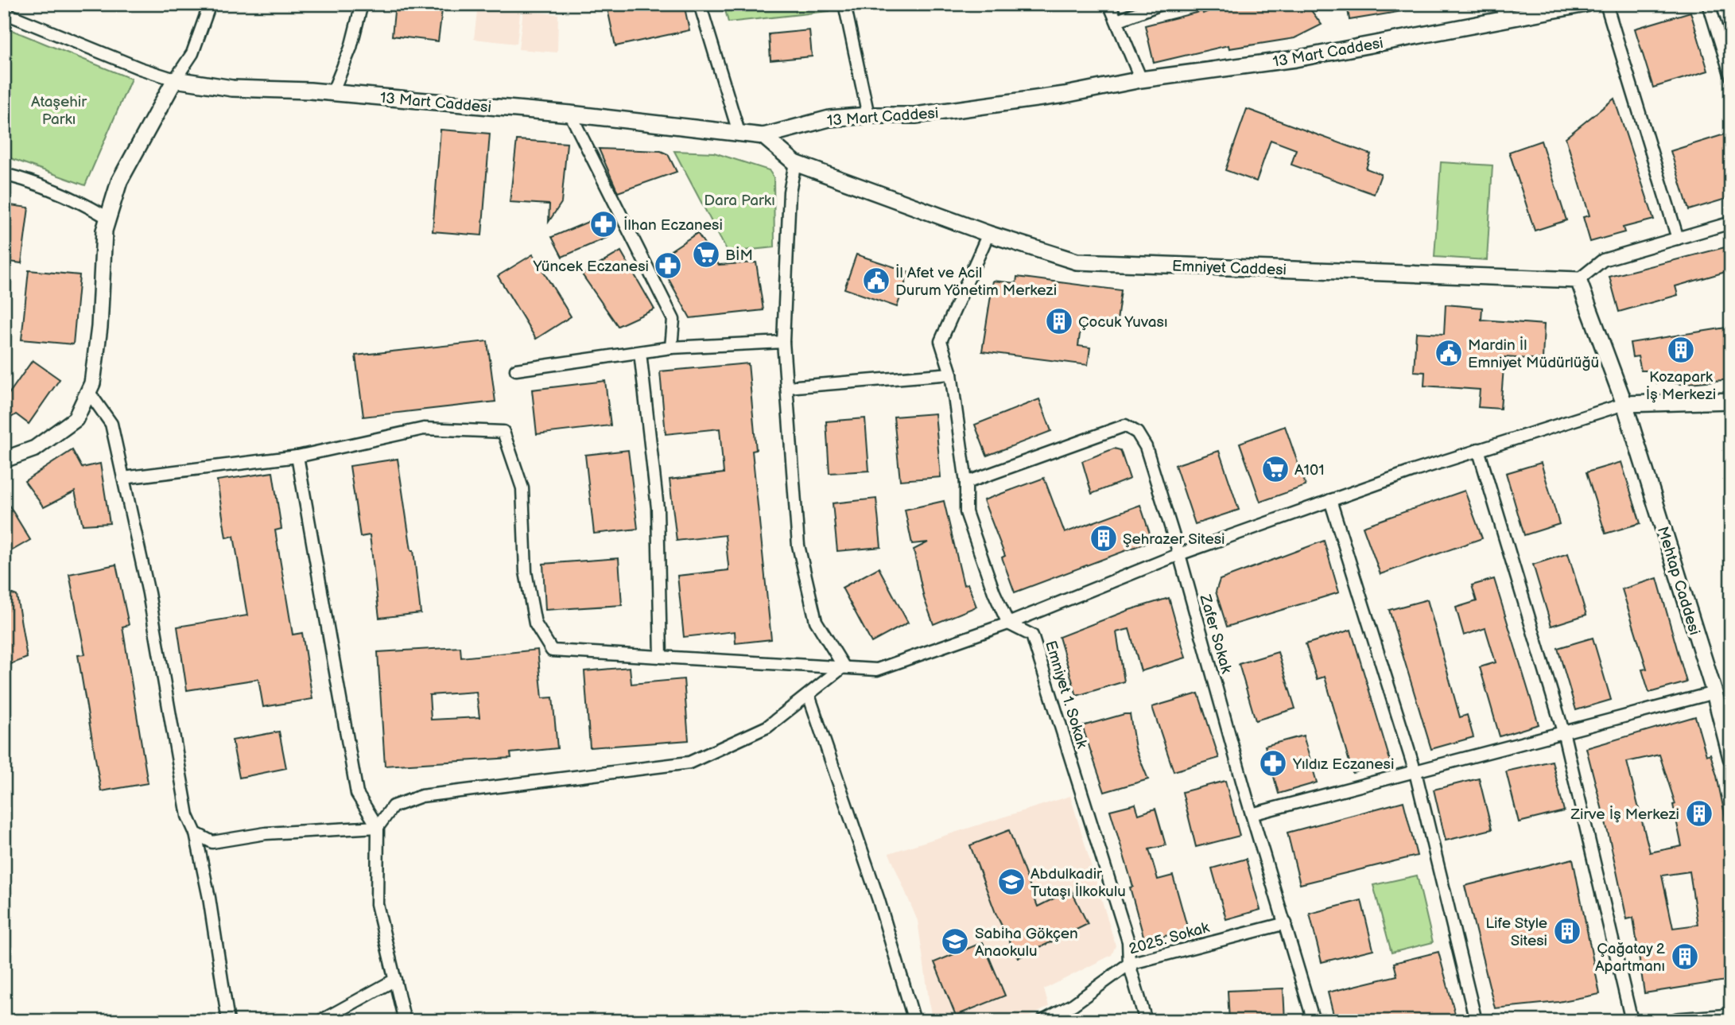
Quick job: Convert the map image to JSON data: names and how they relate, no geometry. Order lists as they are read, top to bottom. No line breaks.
{"streets":{"street":["13 Mart Caddesi","Emniyet Caddesi","Mehtap Caddesi","Zafer Sokak","Emniyet 1. Sokak","2025. Sokak"]},"crossings":[["13 Mart Caddesi","Emniyet Caddesi"],["Zafer Sokak","2025. Sokak"],["Emniyet 1. Sokak","2025. Sokak"]],"parks":["Ataşehir Parkı","Dara Parkı"],"places":{"pharmacy":["İlhan Eczanesi","Yüncek Eczanesi","Yıldız Eczanesi"],"supermarket":["BİM","A101"],"public building":["İl Afet ve Acil Durum Yönetim Merkezi","Mardin İl Emniyet Müdürlüğü"],"building":["Çocuk Yuvası","Kozapark İş Merkezi","Şehrazer Sitesi","Zirve İş Merkezi","Life Style Sitesi","Çağatay 2 Apartmanı"],"school or university":["Abdulkadir Tutaşı İlkokulu","Sabiha Gökçen Anaokulu"]}}
